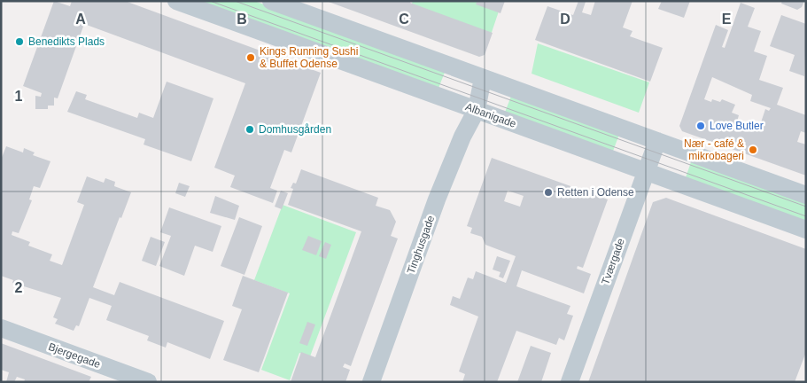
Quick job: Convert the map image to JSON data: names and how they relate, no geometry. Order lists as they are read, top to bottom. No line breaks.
{"streets":{"street":["Albanigade","Tinghusgade","Tværgade","Bjergegade"]},"crossings":[["Albanigade","Tinghusgade"],["Albanigade","Tværgade"]],"places":["Benedikts Plads","Kings Running Sushi & Buffet Odense","Love Butler","Domhusgården","Nær - café & mikrobageri","Retten i Odense"],"grid":{"columns":["A","B","C","D","E"],"rows":["1","2"]}}
